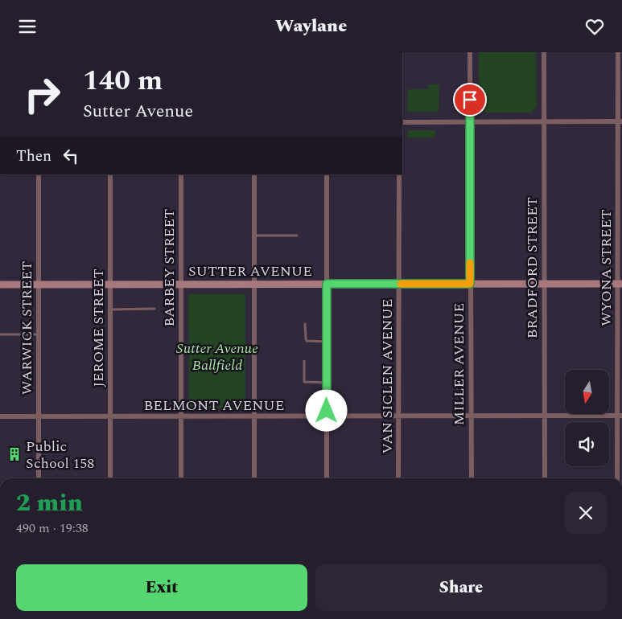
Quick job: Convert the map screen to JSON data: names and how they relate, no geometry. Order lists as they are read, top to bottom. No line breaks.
{"streets":{"street":["BARBEY STREET","BRADFORD STREET","WYONA STREET","SUTTER AVENUE","WARWICK STREET","JEROME STREET","MILLER AVENUE","VAN SICLEN AVENUE","BELMONT AVENUE"]},"crossings":[["BARBEY STREET","SUTTER AVENUE"],["BARBEY STREET","BELMONT AVENUE"],["BRADFORD STREET","SUTTER AVENUE"],["BRADFORD STREET","BELMONT AVENUE"],["WYONA STREET","SUTTER AVENUE"],["WYONA STREET","BELMONT AVENUE"],["SUTTER AVENUE","WARWICK STREET"],["SUTTER AVENUE","JEROME STREET"],["SUTTER AVENUE","MILLER AVENUE"],["SUTTER AVENUE","VAN SICLEN AVENUE"],["WARWICK STREET","BELMONT AVENUE"],["JEROME STREET","BELMONT AVENUE"],["MILLER AVENUE","BELMONT AVENUE"],["VAN SICLEN AVENUE","BELMONT AVENUE"]],"parks":["Sutter Avenue Ballfield"],"places":{"building":["Public School 158"]},"north":"bottom","page":{"header":"Waylane","turn":["140 m","Sutter Avenue"],"then":"Then","heading":["2 min","490 m · 19:38"],"buttons":["Exit","Share"]}}
